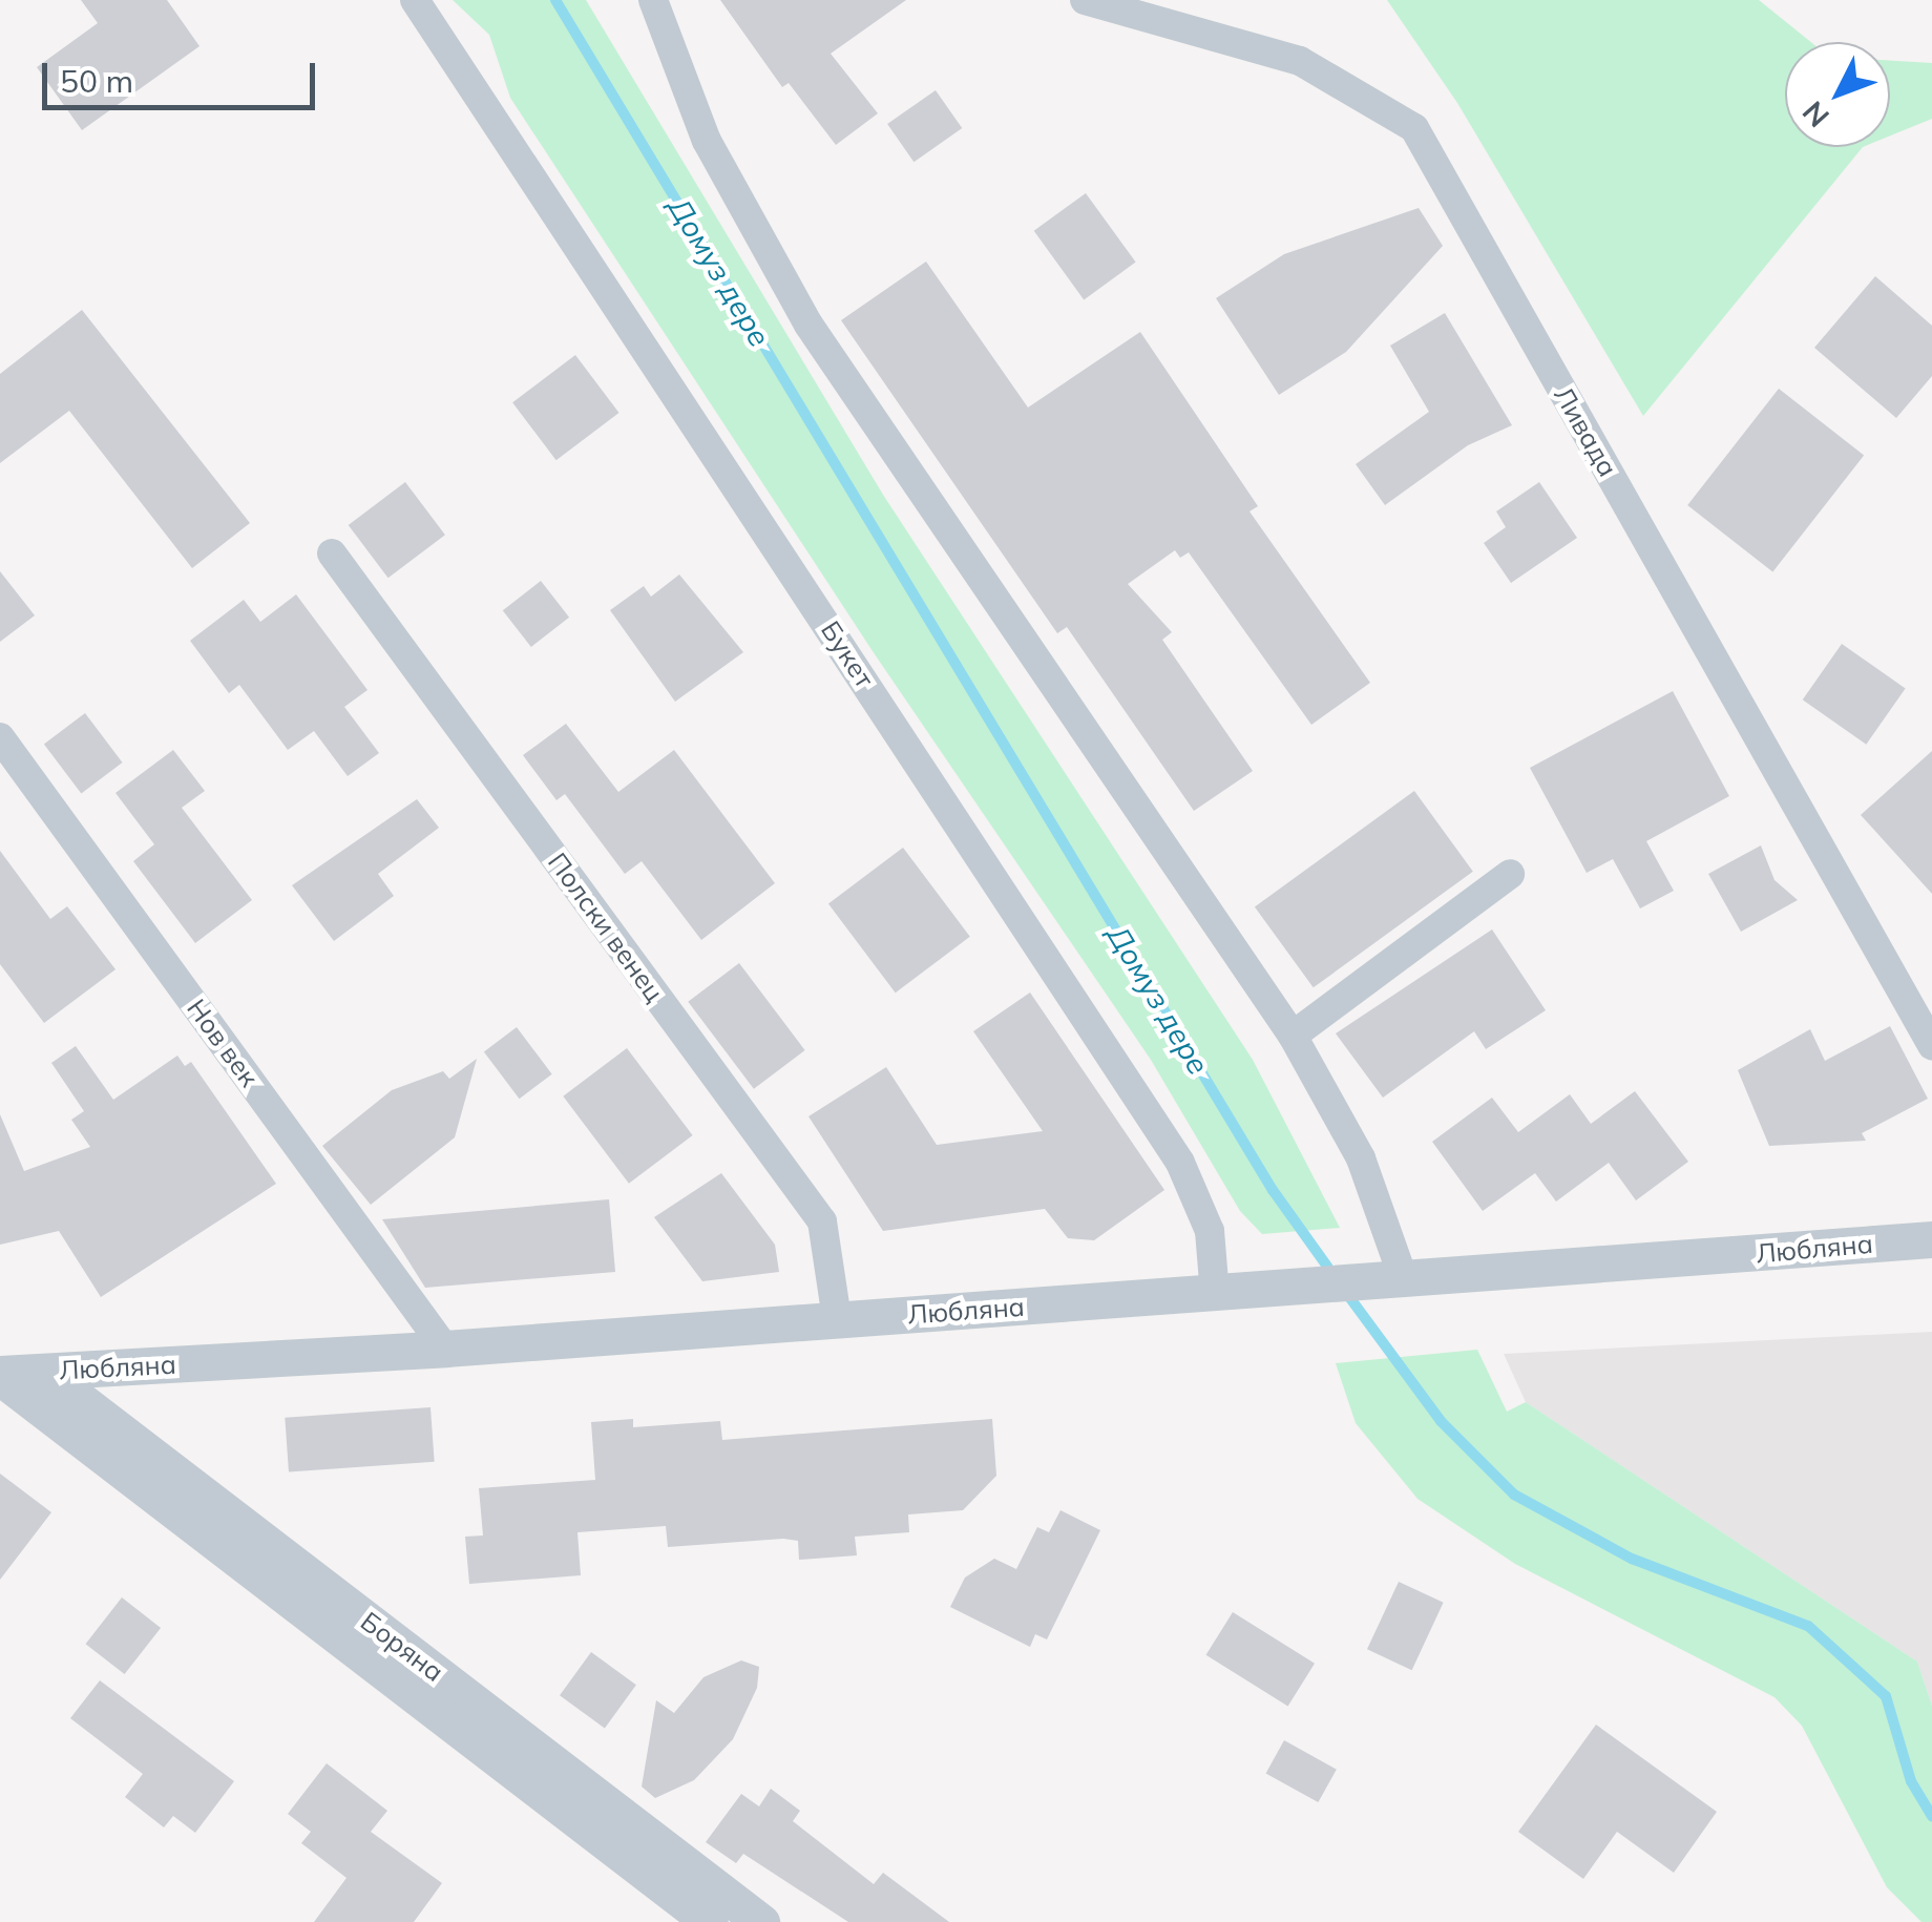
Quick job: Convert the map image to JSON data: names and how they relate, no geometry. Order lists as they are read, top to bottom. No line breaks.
{"streets":{"street":["Ливада","Букет","Полски венец","Нов век","Любляна","Боряна"]},"crossings":[["Букет","Любляна"],["Полски венец","Любляна"],["Нов век","Любляна"],["Любляна","Боряна"]],"water":["Домуз дере"],"scale_bar":"50 m","north":"bottom left"}
